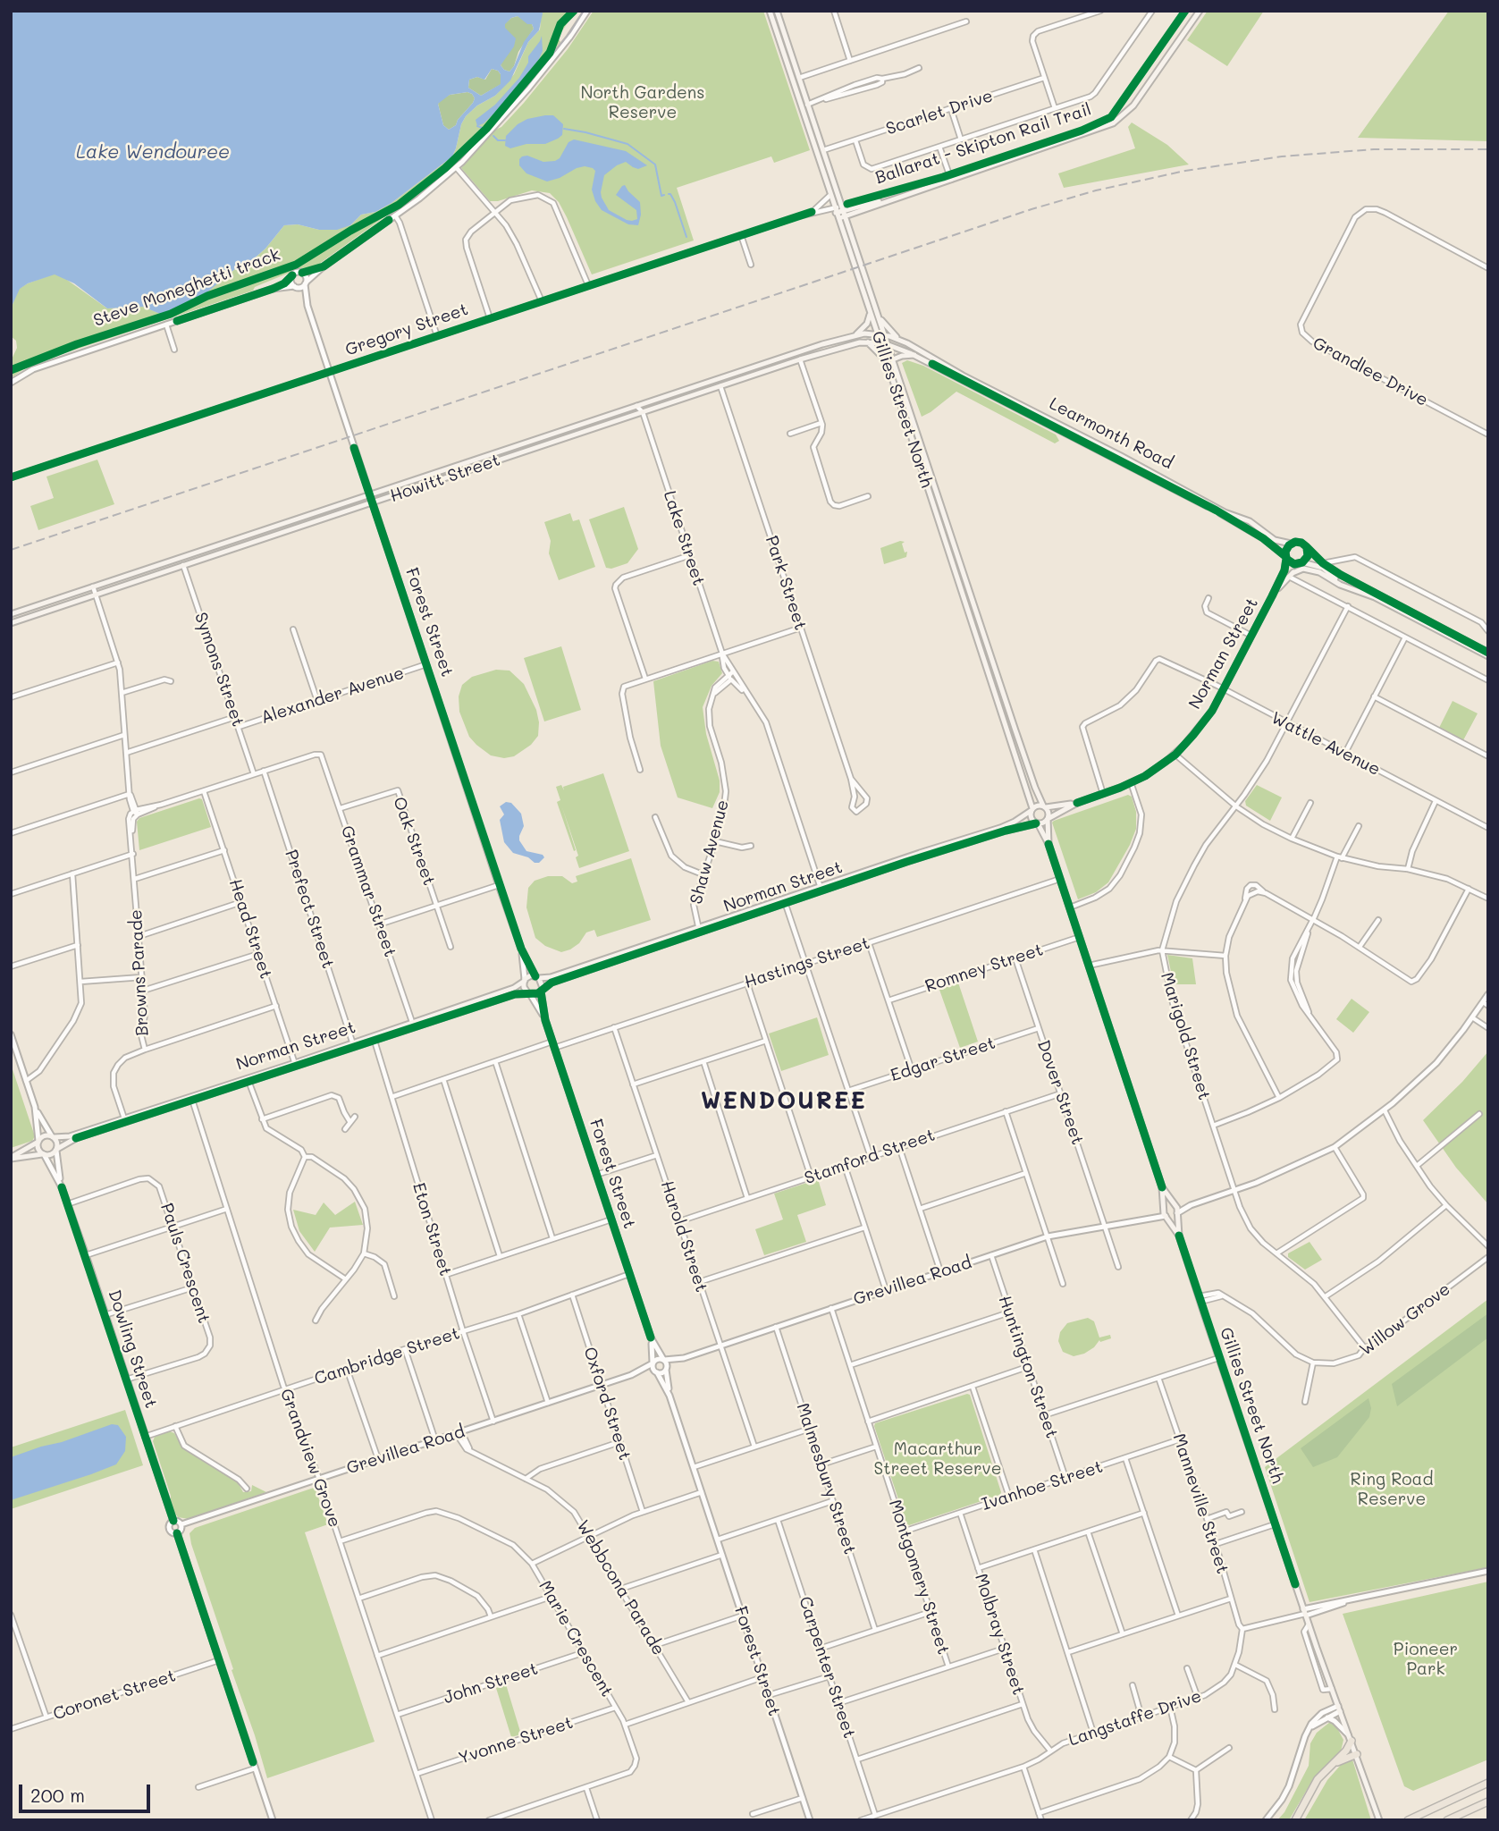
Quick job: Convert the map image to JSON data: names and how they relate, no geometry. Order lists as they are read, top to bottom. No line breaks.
{"streets":{"main road":["Gillies Street North","Learmonth Road","Howitt Street","Norman Street"],"street":["Scarlet Drive","Gregory Street","Grandlee Drive","Lake Street","Park Street","Forest Street","Symons Street","Alexander Avenue","Wattle Avenue","Oak Street","Shaw Avenue","Grammar Street","Prefect Street","Head Street","Hastings Street","Romney Street","Browns Parade","Marigold Street","Edgar Street","Dover Street","Stamford Street","Eton Street","Harold Street","Pauls Crescent","Grevillea Road","Willow Grove","Dowling Street","Cambridge Street","Huntington Street","Oxford Street","Grandview Grove","Malmesbury Street","Ivanhoe Street","Manneville Street","Montgomery Street","Webbcona Parade","Molbray Street","Marie Crescent","Carpenter Street","John Street","Coronet Street","Langstaffe Drive","Yvonne Street"],"cycle path":["Ballarat - Skipton Rail Trail","Steve Moneghetti track"]},"crossings":[["Scarlet Drive","Gillies Street North"],["Gregory Street","Gillies Street North"],["Gregory Street","Forest Street"],["Gillies Street North","Learmonth Road"],["Gillies Street North","Howitt Street"],["Gillies Street North","Norman Street"],["Gillies Street North","Hastings Street"],["Gillies Street North","Romney Street"],["Gillies Street North","Grevillea Road"],["Learmonth Road","Howitt Street"],["Learmonth Road","Norman Street"],["Howitt Street","Lake Street"],["Howitt Street","Park Street"],["Howitt Street","Forest Street"],["Howitt Street","Symons Street"],["Howitt Street","Browns Parade"],["Lake Street","Shaw Avenue"],["Forest Street","Norman Street"],["Forest Street","Alexander Avenue"],["Forest Street","Hastings Street"],["Forest Street","Grevillea Road"],["Forest Street","Cambridge Street"],["Norman Street","Wattle Avenue"],["Norman Street","Shaw Avenue"],["Norman Street","Grammar Street"],["Norman Street","Prefect Street"],["Norman Street","Head Street"],["Norman Street","Browns Parade"],["Norman Street","Eton Street"],["Norman Street","Dowling Street"],["Norman Street","Grandview Grove"],["Symons Street","Alexander Avenue"],["Wattle Avenue","Marigold Street"],["Oak Street","Grammar Street"],["Grammar Street","Prefect Street"],["Hastings Street","Eton Street"],["Hastings Street","Harold Street"],["Romney Street","Dover Street"],["Marigold Street","Willow Grove"],["Edgar Street","Dover Street"],["Dover Street","Stamford Street"],["Dover Street","Grevillea Road"],["Stamford Street","Harold Street"],["Eton Street","Grevillea Road"],["Eton Street","Cambridge Street"],["Harold Street","Grevillea Road"],["Pauls Crescent","Dowling Street"],["Grevillea Road","Dowling Street"],["Grevillea Road","Huntington Street"],["Grevillea Road","Oxford Street"],["Grevillea Road","Grandview Grove"],["Grevillea Road","Malmesbury Street"],["Grevillea Road","Montgomery Street"],["Grevillea Road","Webbcona Parade"],["Dowling Street","Cambridge Street"],["Cambridge Street","Oxford Street"],["Cambridge Street","Grandview Grove"],["Huntington Street","Ivanhoe Street"],["Grandview Grove","Marie Crescent"],["Grandview Grove","John Street"],["Grandview Grove","Yvonne Street"],["Ivanhoe Street","Manneville Street"],["Ivanhoe Street","Montgomery Street"],["Ivanhoe Street","Molbray Street"],["Manneville Street","Langstaffe Drive"],["Molbray Street","Langstaffe Drive"],["Marie Crescent","John Street"],["Marie Crescent","Yvonne Street"],["Carpenter Street","Langstaffe Drive"]],"districts":["WENDOUREE"],"water":["Lake Wendouree"],"parks":["North Gardens Reserve","Macarthur Street Reserve","Ring Road Reserve","Pioneer Park"],"scale_bar":"200 m"}
